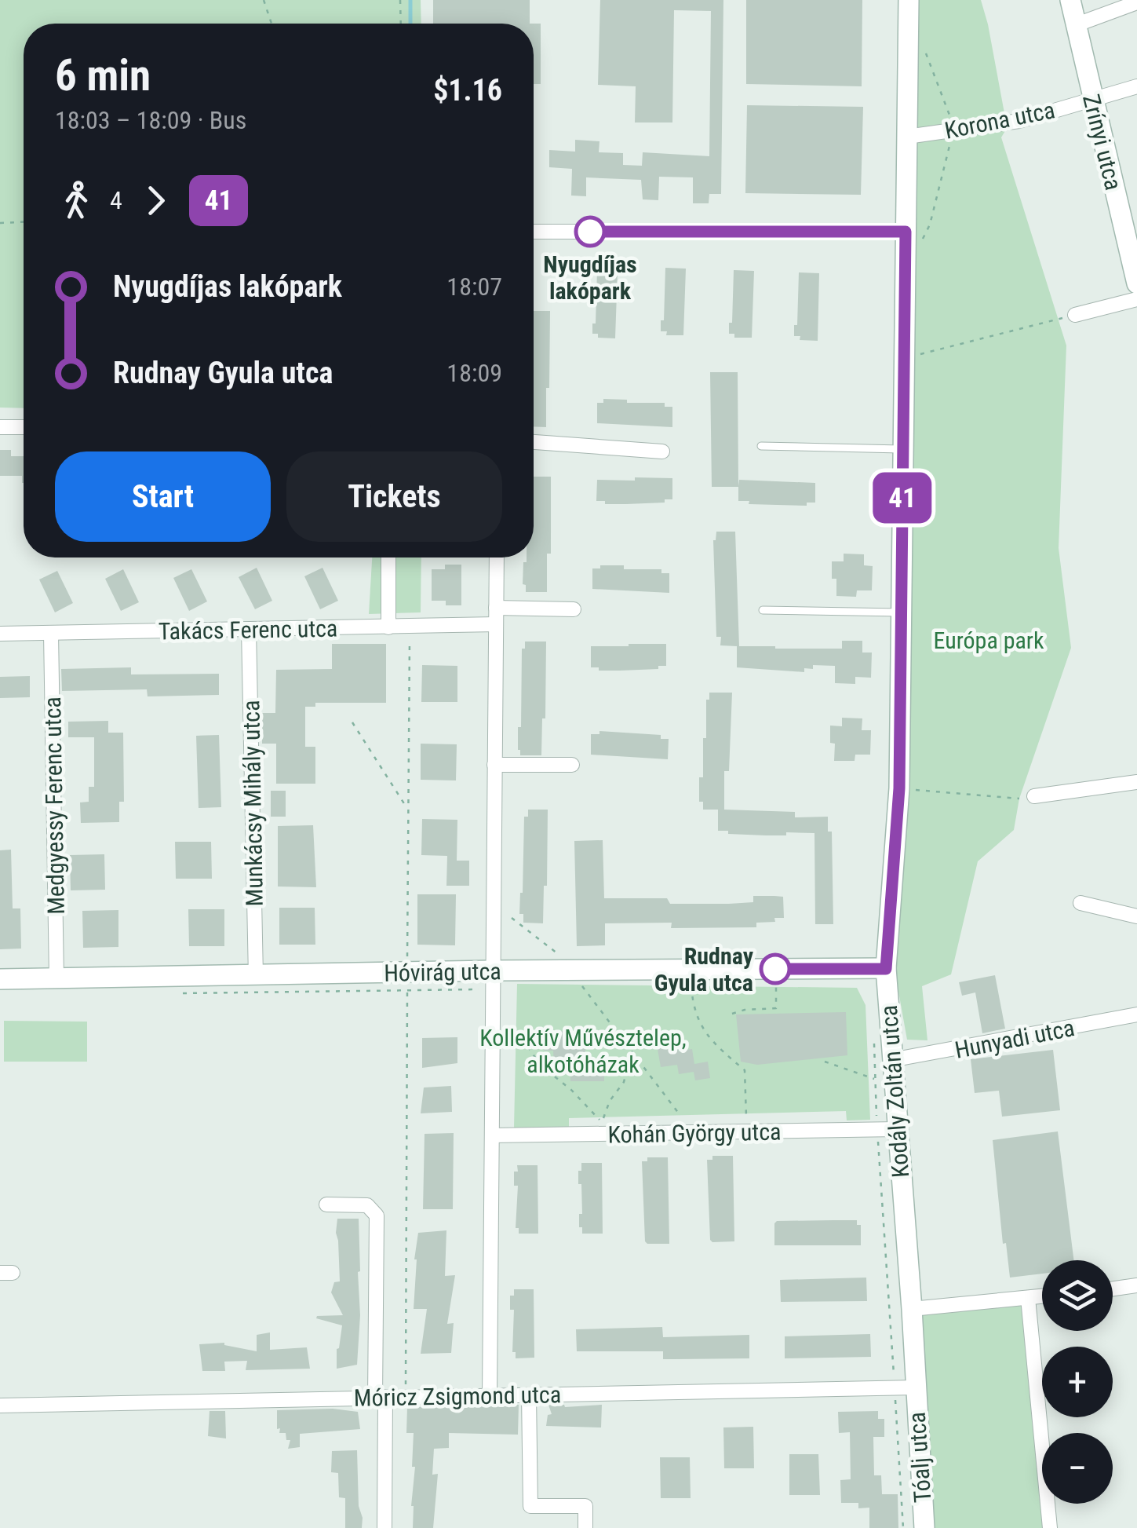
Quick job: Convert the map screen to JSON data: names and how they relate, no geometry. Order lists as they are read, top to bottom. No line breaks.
{"streets":{"street":["Korona utca","Zrínyi utca","Takács Ferenc utca","Munkácsy Mihály utca","Medgyessy Ferenc utca","Hóvirág utca","Hunyadi utca","Kodály Zoltán utca","Kohán György utca","Móricz Zsigmond utca","Tóalj utca"]},"crossings":[["Korona utca","Zrínyi utca"],["Korona utca","Kodály Zoltán utca"],["Takács Ferenc utca","Munkácsy Mihály utca"],["Takács Ferenc utca","Medgyessy Ferenc utca"],["Munkácsy Mihály utca","Hóvirág utca"],["Medgyessy Ferenc utca","Hóvirág utca"],["Hóvirág utca","Kodály Zoltán utca"],["Hunyadi utca","Kodály Zoltán utca"],["Kodály Zoltán utca","Kohán György utca"],["Kodály Zoltán utca","Móricz Zsigmond utca"],["Kodály Zoltán utca","Tóalj utca"],["Móricz Zsigmond utca","Tóalj utca"]],"parks":["Európa park","Kollektív Művésztelep, alkotóházak"],"places":["Nyugdíjas lakópark","Rudnay Gyula utca"],"lines":["bus line 41"],"page":{"on_map":"41","heading":["6 min","18:03 – 18:09 · Bus","$1.16"],"legs":["4","41"],"list":[{"name":"Nyugdíjas lakópark","value":"18:07"},{"name":"Rudnay Gyula utca","value":"18:09"}],"buttons":["Start","Tickets"],"map_buttons":["+","−"]}}
